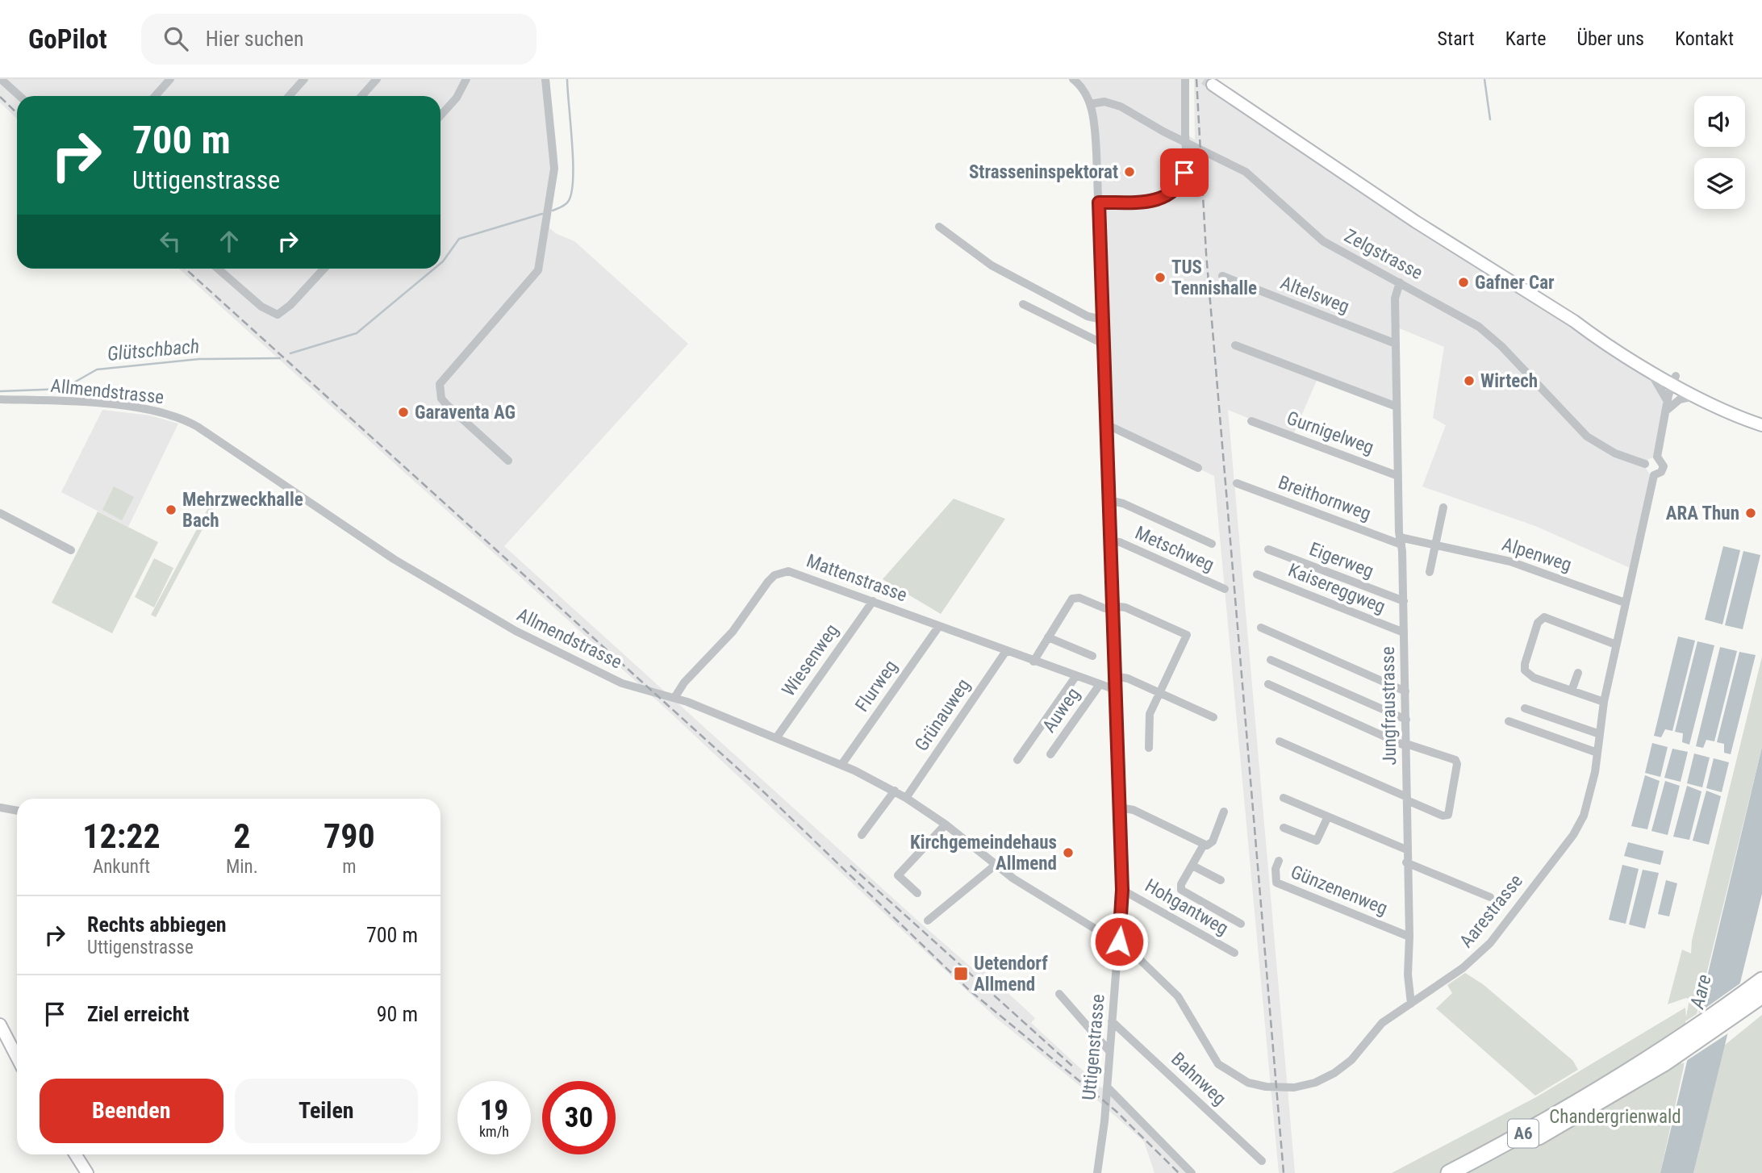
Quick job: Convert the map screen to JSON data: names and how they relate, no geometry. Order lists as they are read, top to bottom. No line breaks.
{"streets":{"highway":["A6"],"street":["Zelgstrasse","Altelsweg","Allmendstrasse","Gurnigelweg","Breithornweg","Metschweg","Alpenweg","Eigerweg","Mattenstrasse","Kaisereggweg","Wiesenweg","Flurweg","Jungfraustrasse","Auweg","Grünauweg","Günzenenweg","Hohgantweg","Aarestrasse","Uttigenstrasse","Bahnweg"]},"crossings":[["Zelgstrasse","Jungfraustrasse"],["Zelgstrasse","Aarestrasse"],["Altelsweg","Jungfraustrasse"],["Allmendstrasse","Mattenstrasse"],["Allmendstrasse","Wiesenweg"],["Allmendstrasse","Flurweg"],["Allmendstrasse","Grünauweg"],["Allmendstrasse","Aarestrasse"],["Allmendstrasse","Uttigenstrasse"],["Gurnigelweg","Jungfraustrasse"],["Breithornweg","Alpenweg"],["Breithornweg","Jungfraustrasse"],["Metschweg","Uttigenstrasse"],["Alpenweg","Jungfraustrasse"],["Alpenweg","Aarestrasse"],["Eigerweg","Jungfraustrasse"],["Mattenstrasse","Wiesenweg"],["Mattenstrasse","Flurweg"],["Mattenstrasse","Auweg"],["Mattenstrasse","Grünauweg"],["Mattenstrasse","Uttigenstrasse"],["Kaisereggweg","Jungfraustrasse"],["Jungfraustrasse","Günzenenweg"],["Jungfraustrasse","Aarestrasse"],["Hohgantweg","Uttigenstrasse"],["Aarestrasse","Uttigenstrasse"],["Uttigenstrasse","Bahnweg"]],"water":["Glütschbach","Aare"],"parks":["Chandergrienwald"],"places":{"other":["Strasseninspektorat","TUS Tennishalle","Gafner Car","Wirtech","Garaventa AG","Mehrzweckhalle Bach","ARA Thun","Kirchgemeindehaus Allmend"],"transit":["Uetendorf Allmend"]},"page":{"header":"GoPilot","search":"Hier suchen","nav":["Start","Karte","Über uns","Kontakt"],"turn":["700 m","Uttigenstrasse"],"eta":["12:22","Ankunft","2","Min.","790","m"],"list":[{"name":"Rechts abbiegen","note":"Uttigenstrasse","value":"700 m"},{"name":"Ziel erreicht","value":"90 m"}],"buttons":["Beenden","Teilen"],"speed":"19 km/h","limit":"30"}}
